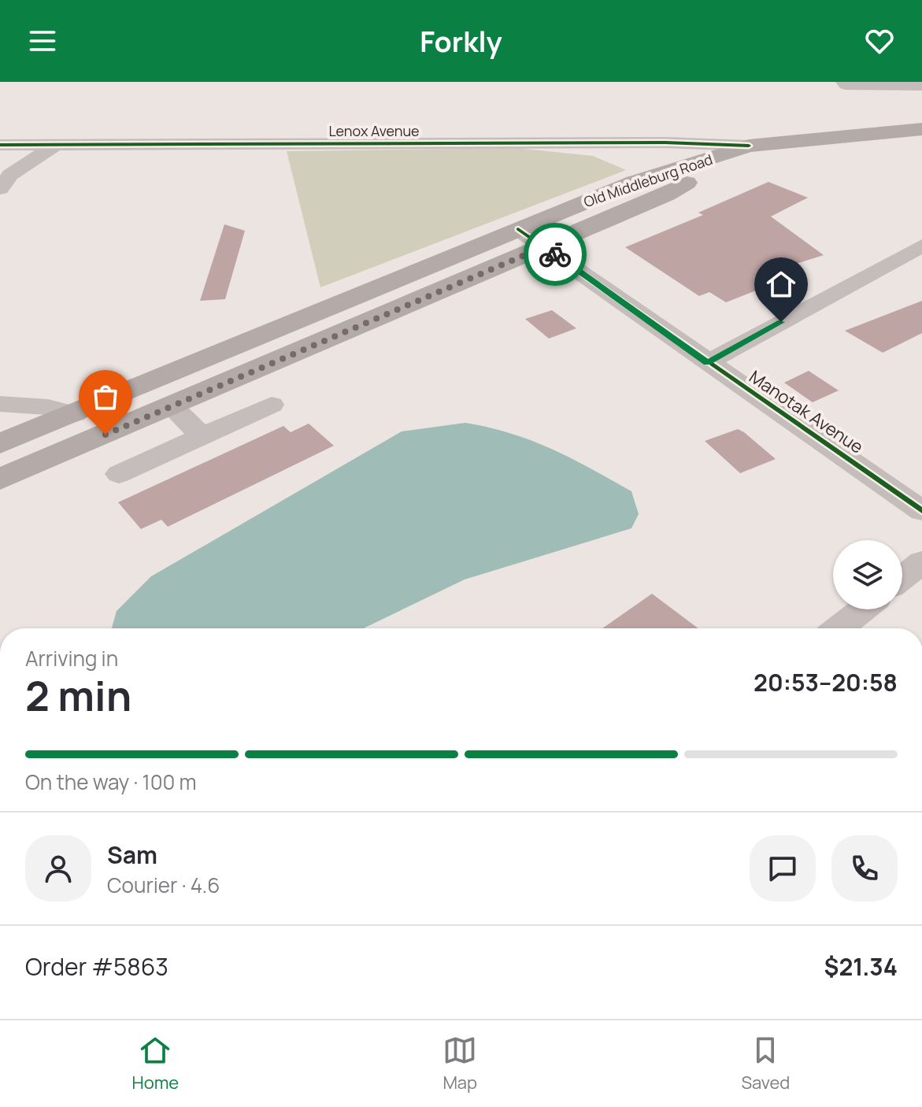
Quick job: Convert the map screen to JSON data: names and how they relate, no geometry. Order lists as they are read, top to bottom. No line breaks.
{"streets":{"main road":["Lenox Avenue","Old Middleburg Road"],"street":["Manotak Avenue"]},"crossings":[["Lenox Avenue","Old Middleburg Road"],["Old Middleburg Road","Manotak Avenue"]],"page":{"header":"Forkly","heading":["2 min","Arriving in","20:53–20:58"],"panel":["Sam","Courier · 4.6","Order #5863","$21.34"],"bar":"On the way · 100 m","tabs":["Home","Map","Saved"]}}
